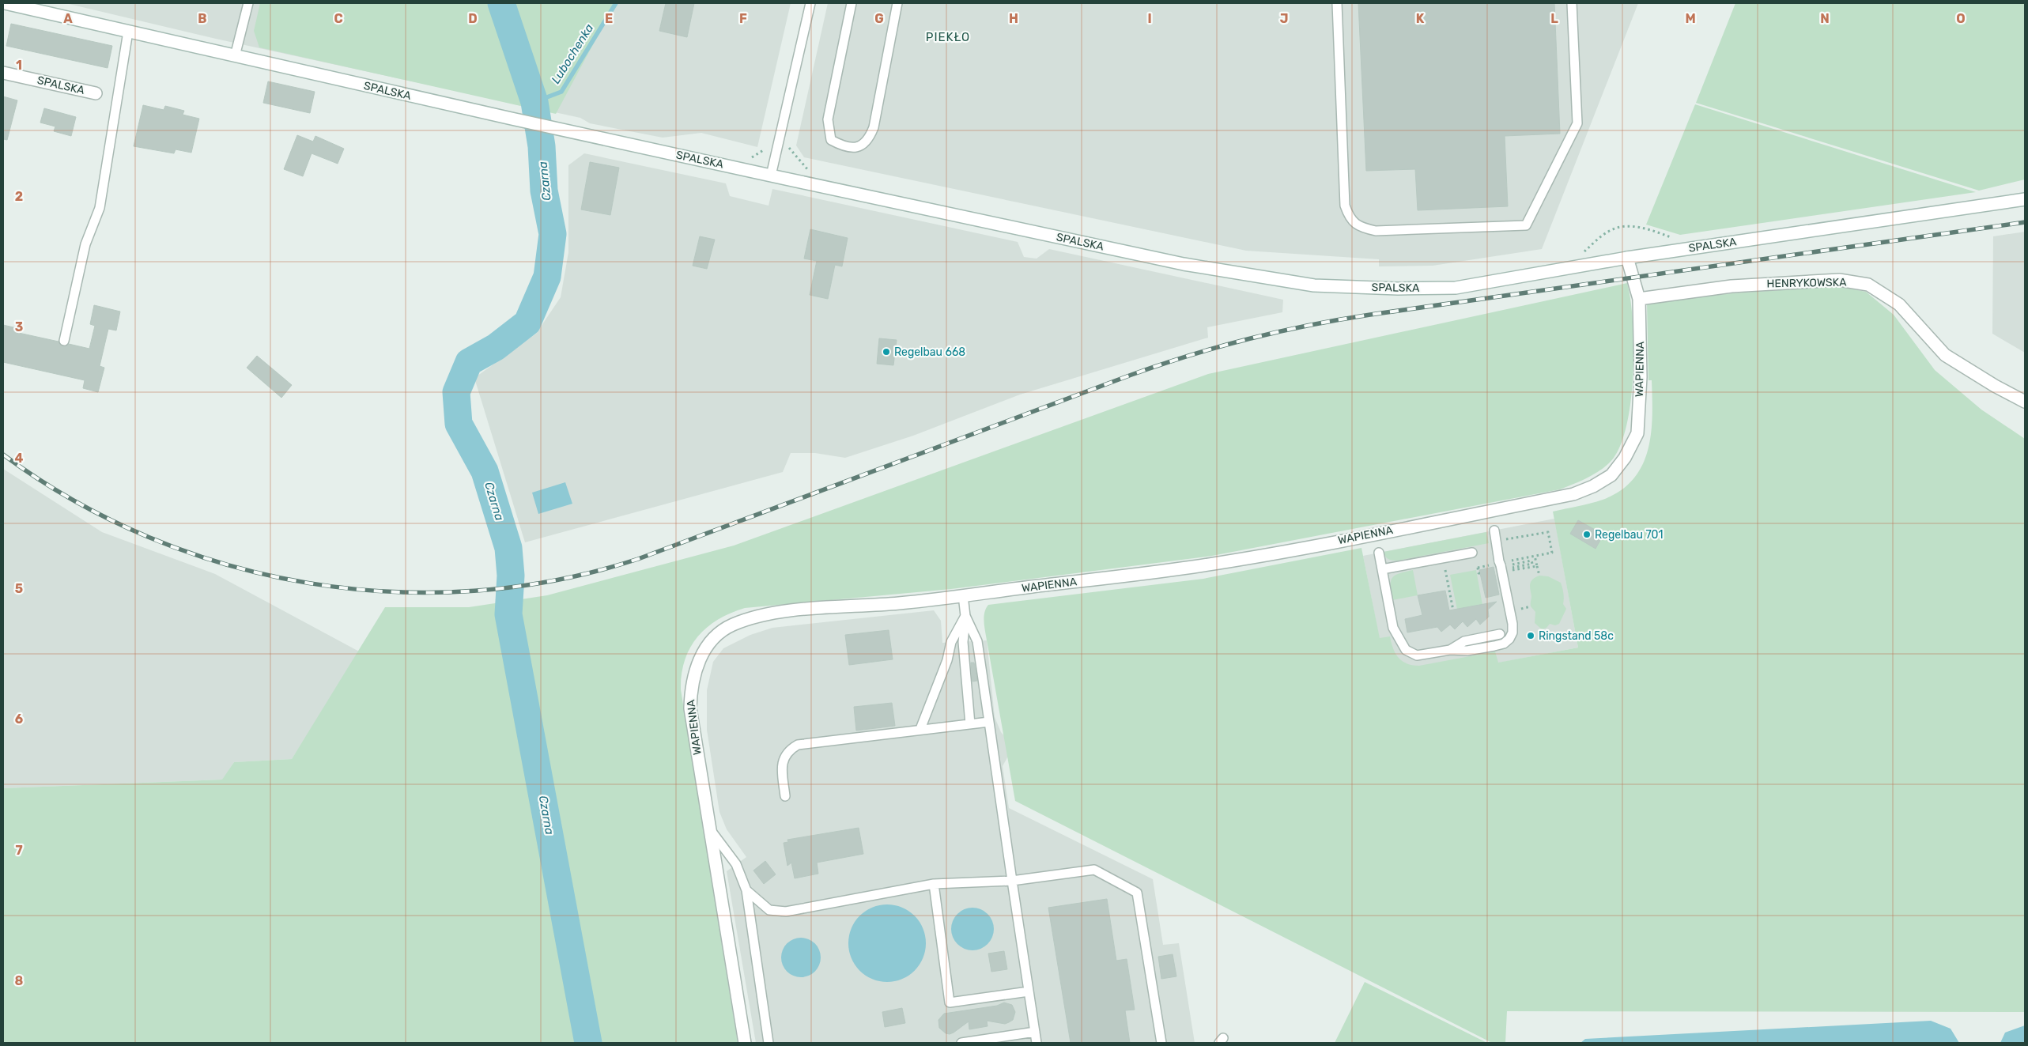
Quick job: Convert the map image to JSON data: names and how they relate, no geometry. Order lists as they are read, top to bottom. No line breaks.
{"streets":{"street":["SPALSKA","HENRYKOWSKA","WAPIENNA"]},"crossings":[["HENRYKOWSKA","WAPIENNA"]],"districts":["PIEKŁO"],"water":["Lubochenka","Czarna"],"places":["Regelbau 668","Regelbau 701","Ringstand 58c"],"grid":{"columns":["A","B","C","D","E","F","G","H","I","J","K","L","M","N","O"],"rows":["1","2","3","4","5","6","7","8"]}}
